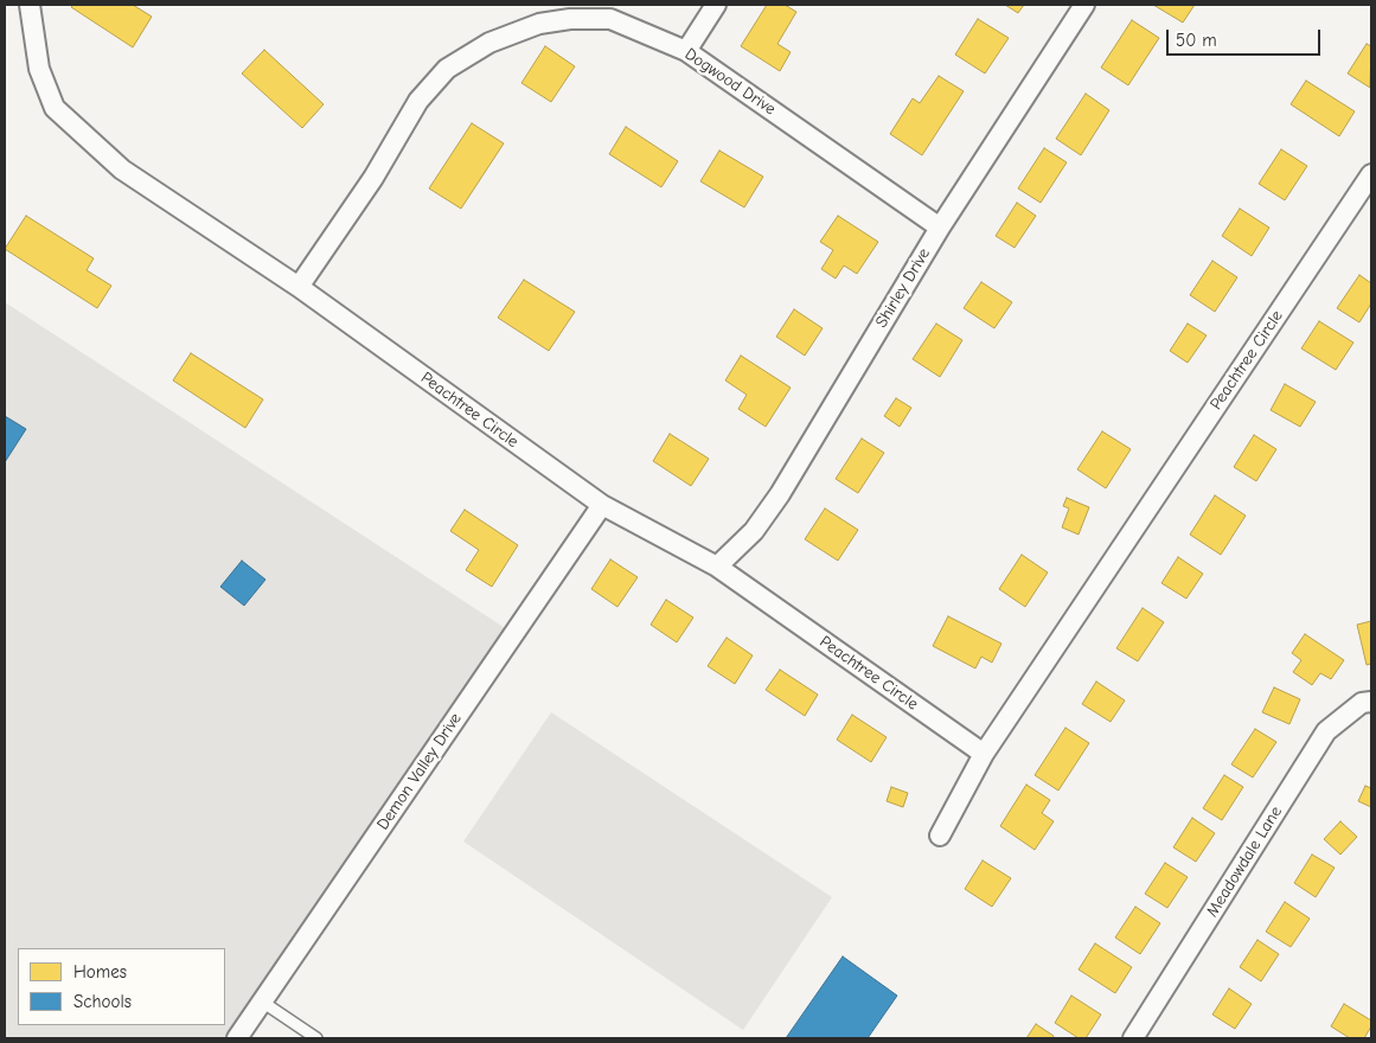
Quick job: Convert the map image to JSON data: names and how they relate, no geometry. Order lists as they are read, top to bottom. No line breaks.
{"streets":{"street":["Dogwood Drive","Shirley Drive","Peachtree Circle","Demon Valley Drive","Meadowdale Lane"]},"crossings":[["Dogwood Drive","Shirley Drive"],["Dogwood Drive","Peachtree Circle"],["Shirley Drive","Peachtree Circle"],["Peachtree Circle","Demon Valley Drive"]],"legend":["Homes","Schools"],"scale_bar":"50 m"}
